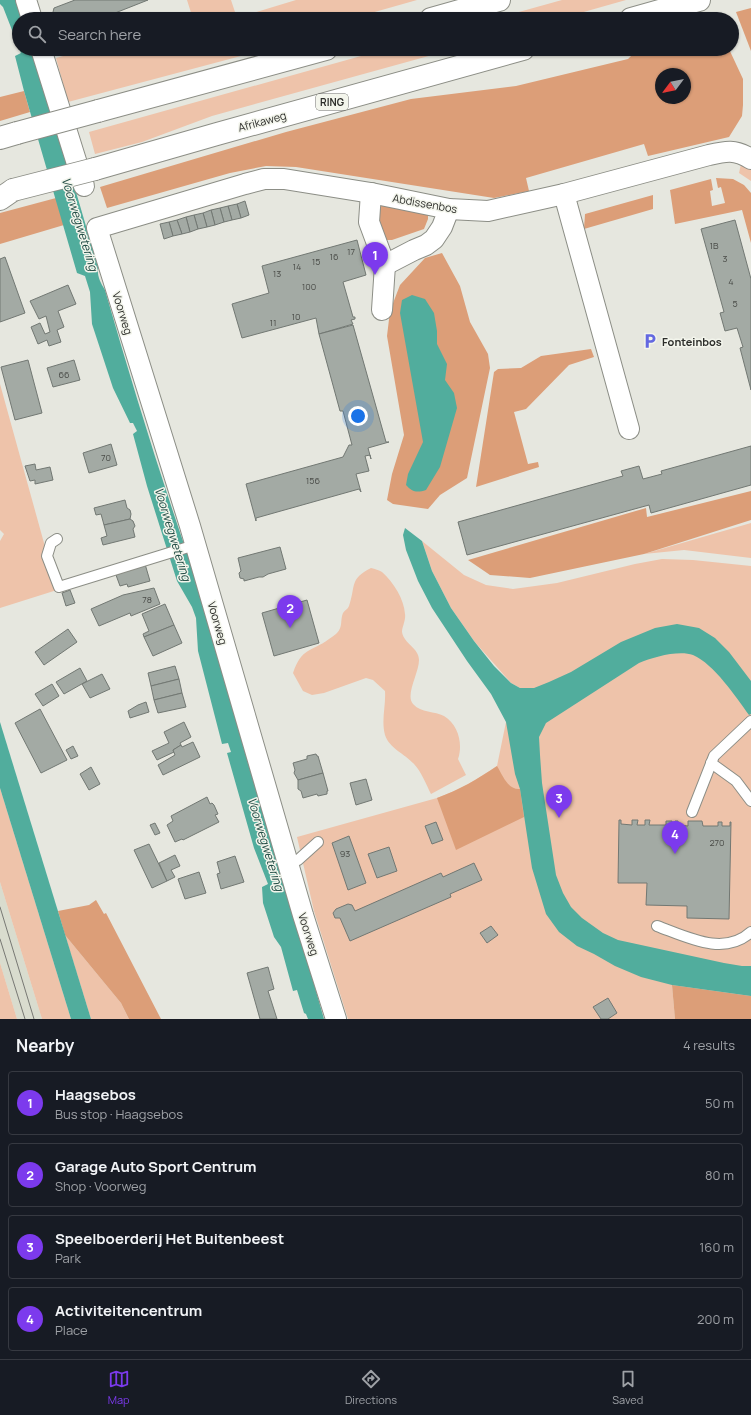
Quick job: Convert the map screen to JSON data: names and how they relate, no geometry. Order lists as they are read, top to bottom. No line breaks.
{"streets":{"main road":["RING","Afrikaweg"],"street":["Abdissenbos","Voorweg"]},"crossings":[["Abdissenbos","Voorweg"]],"water":["Voorwegwetering"],"places":{"parking":["Fonteinbos"]},"house_numbers":["1B","17","16","3","15","14","13","4","100","5","10","11","66","70","156","78","270","93"],"north":"bottom left","page":{"search":"Search here","pins":["1","2","3","4"],"heading":["Nearby","4 results"],"list":[{"mark":"1","name":"Haagsebos","note":"Bus stop · Haagsebos","value":"50 m"},{"mark":"2","name":"Garage Auto Sport Centrum","note":"Shop · Voorweg","value":"80 m"},{"mark":"3","name":"Speelboerderij Het Buitenbeest","note":"Park","value":"160 m"},{"mark":"4","name":"Activiteitencentrum","note":"Place","value":"200 m"}],"nav":["Map","Directions","Saved"]}}
